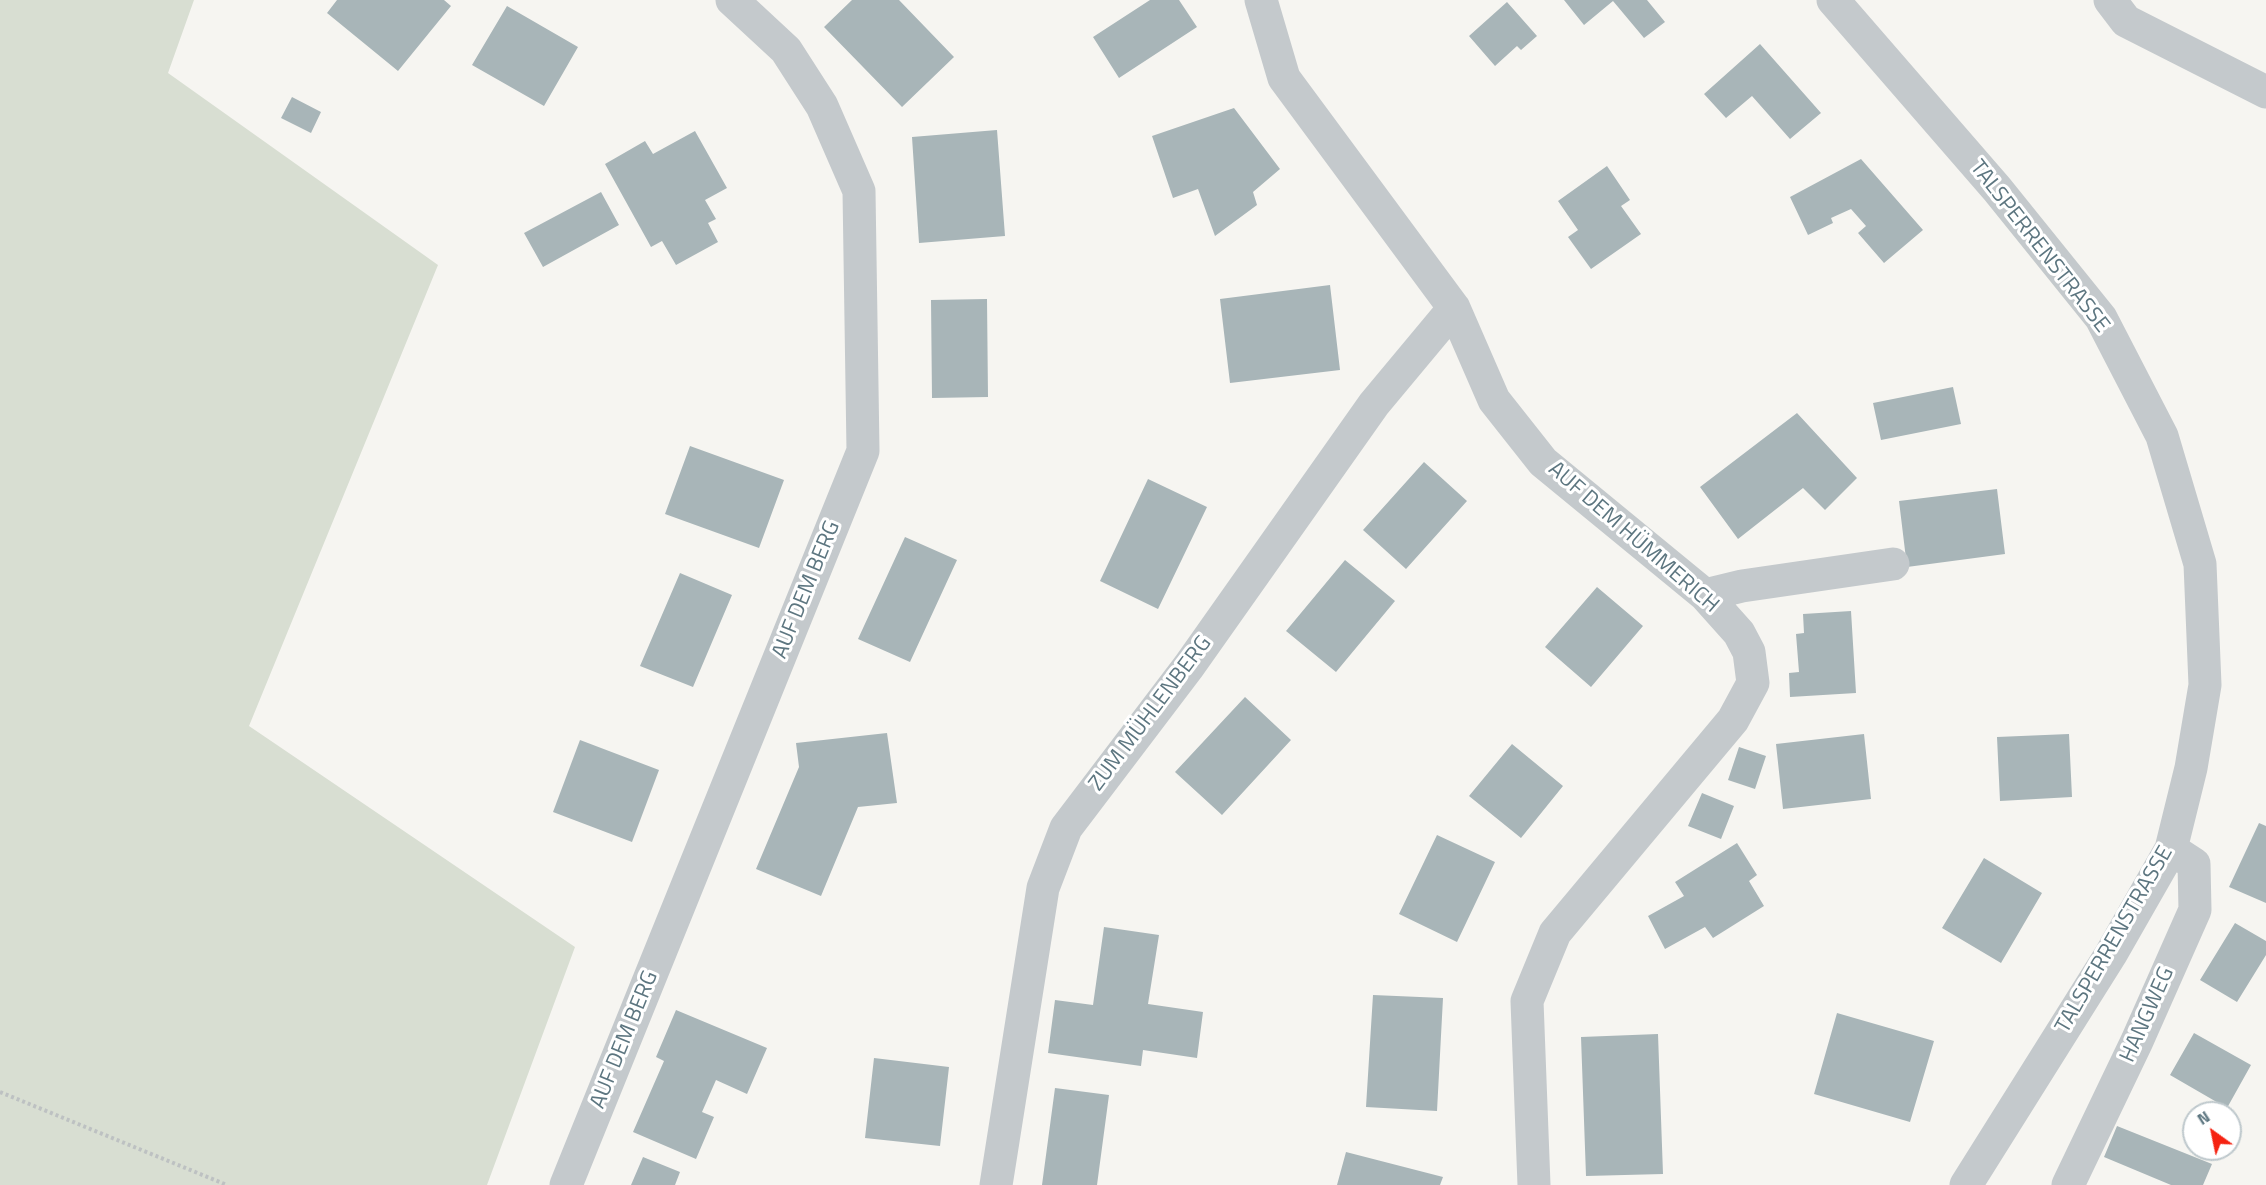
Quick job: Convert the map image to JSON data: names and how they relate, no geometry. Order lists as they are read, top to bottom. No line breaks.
{"streets":{"street":["TALSPERRENSTRASSE","AUF DEM HÜMMERICH","AUF DEM BERG","ZUM MÜHLENBERG","HANGWEG"]},"crossings":[["TALSPERRENSTRASSE","HANGWEG"],["AUF DEM HÜMMERICH","ZUM MÜHLENBERG"]],"north":"top left"}
